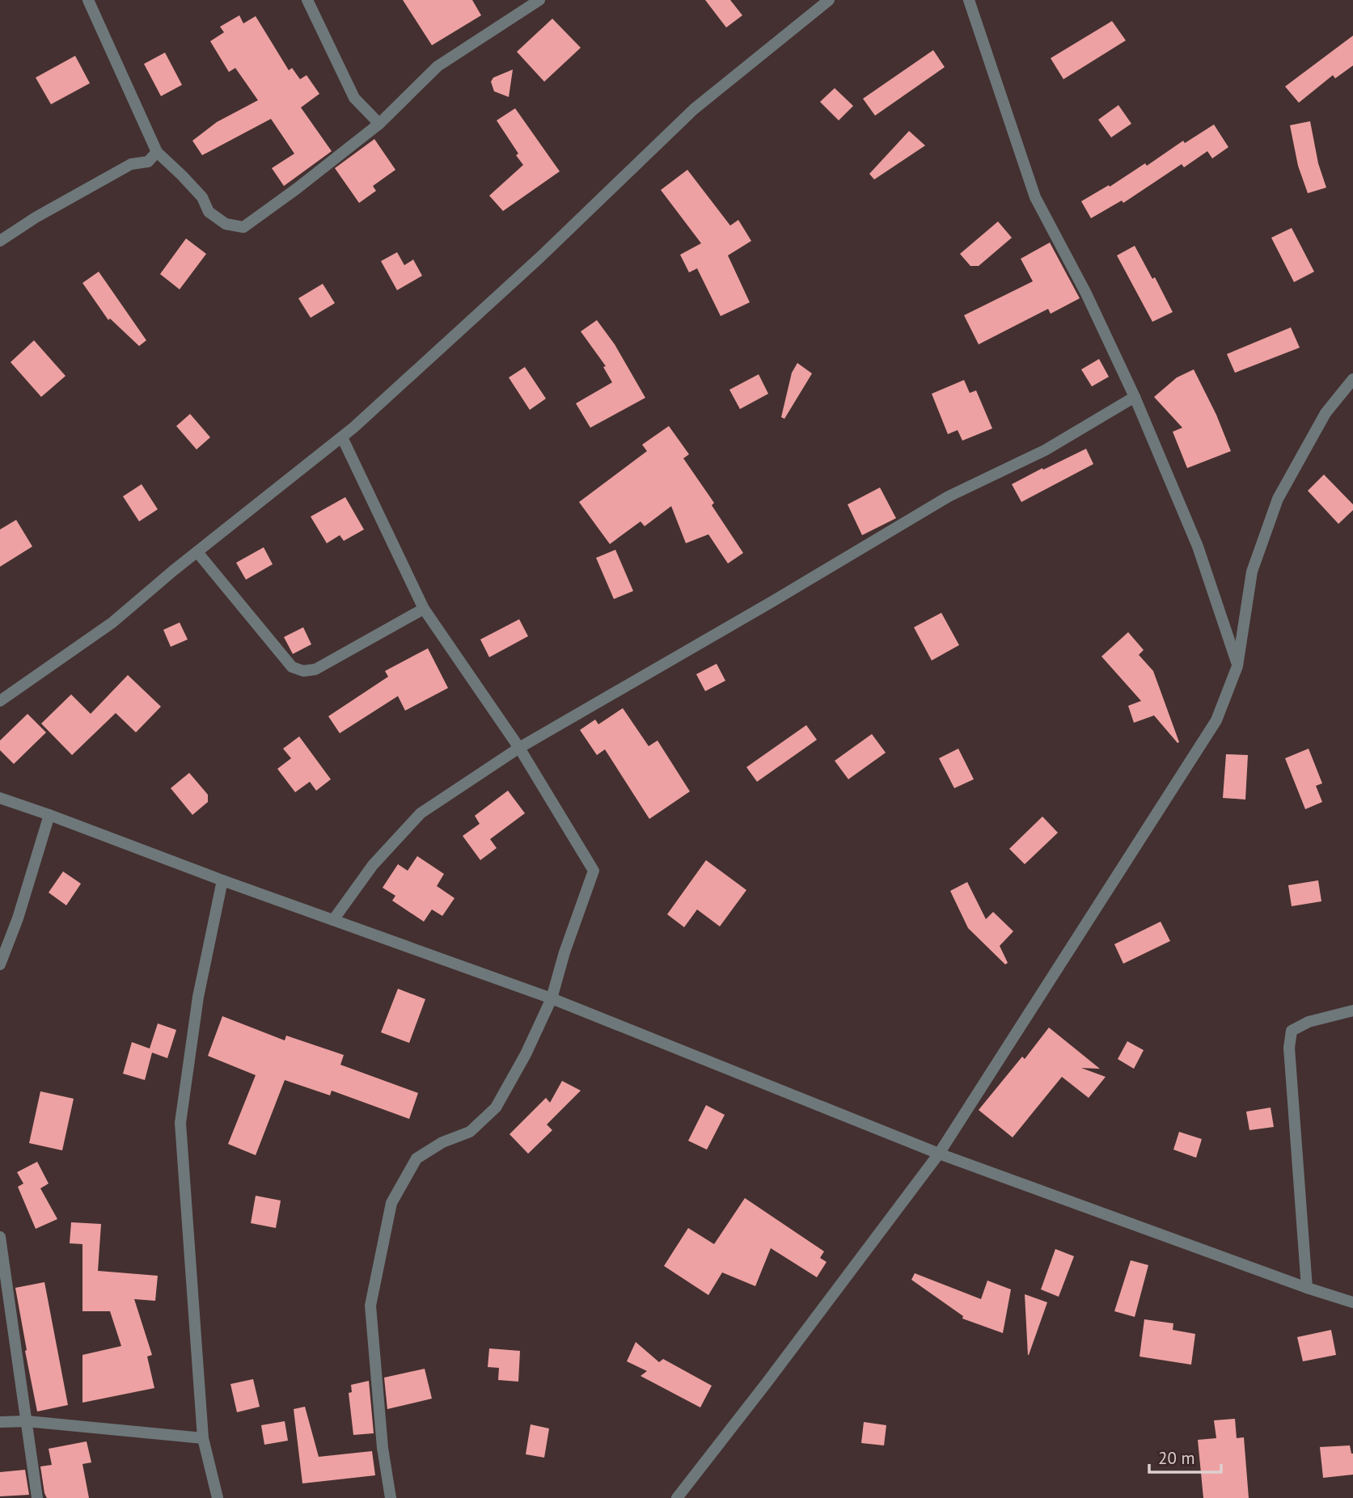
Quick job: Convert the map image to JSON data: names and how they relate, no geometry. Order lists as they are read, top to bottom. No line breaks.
{"scale_bar":"20 m"}
